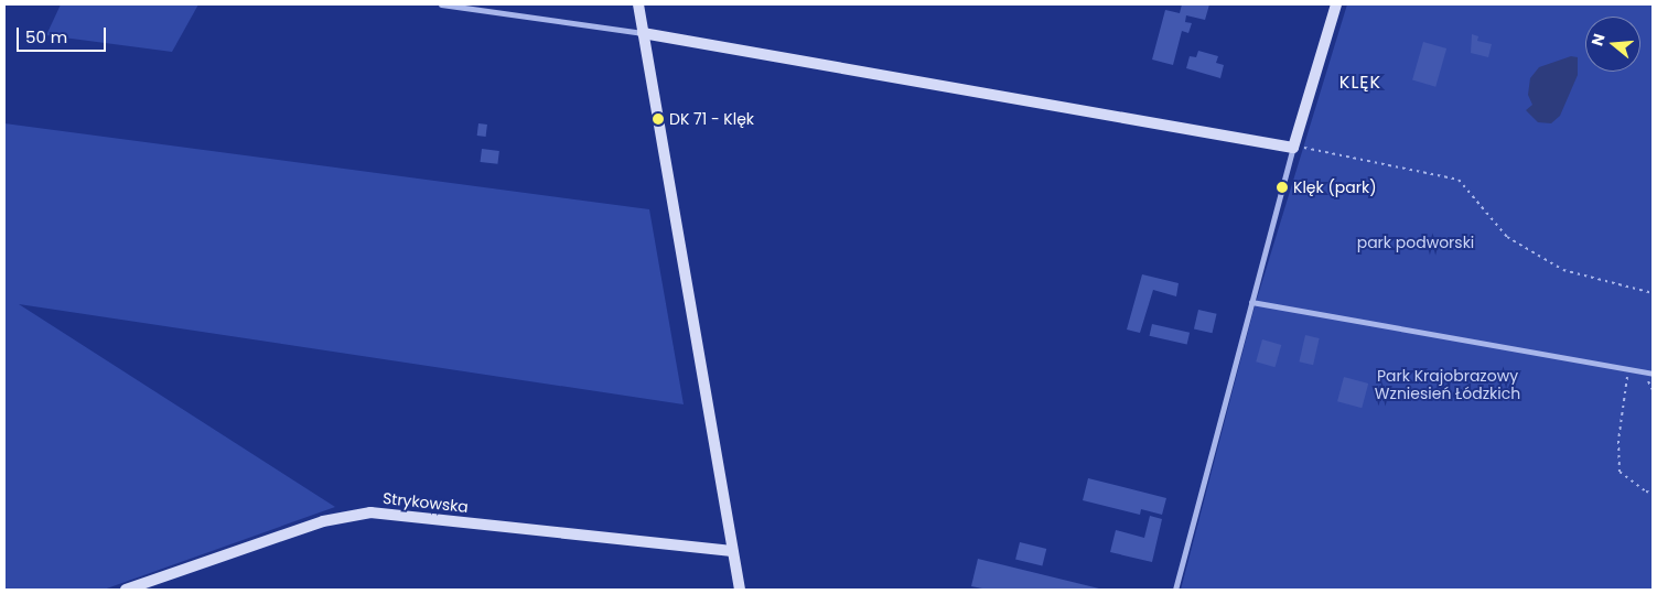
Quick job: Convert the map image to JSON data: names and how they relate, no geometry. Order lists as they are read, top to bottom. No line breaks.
{"streets":{"street":["Strykowska"]},"districts":["KLĘK"],"parks":["park podworski","Park Krajobrazowy Wzniesień Łódzkich"],"places":["DK 71 - Klęk","Klęk (park)"],"scale_bar":"50 m","north":"left"}
